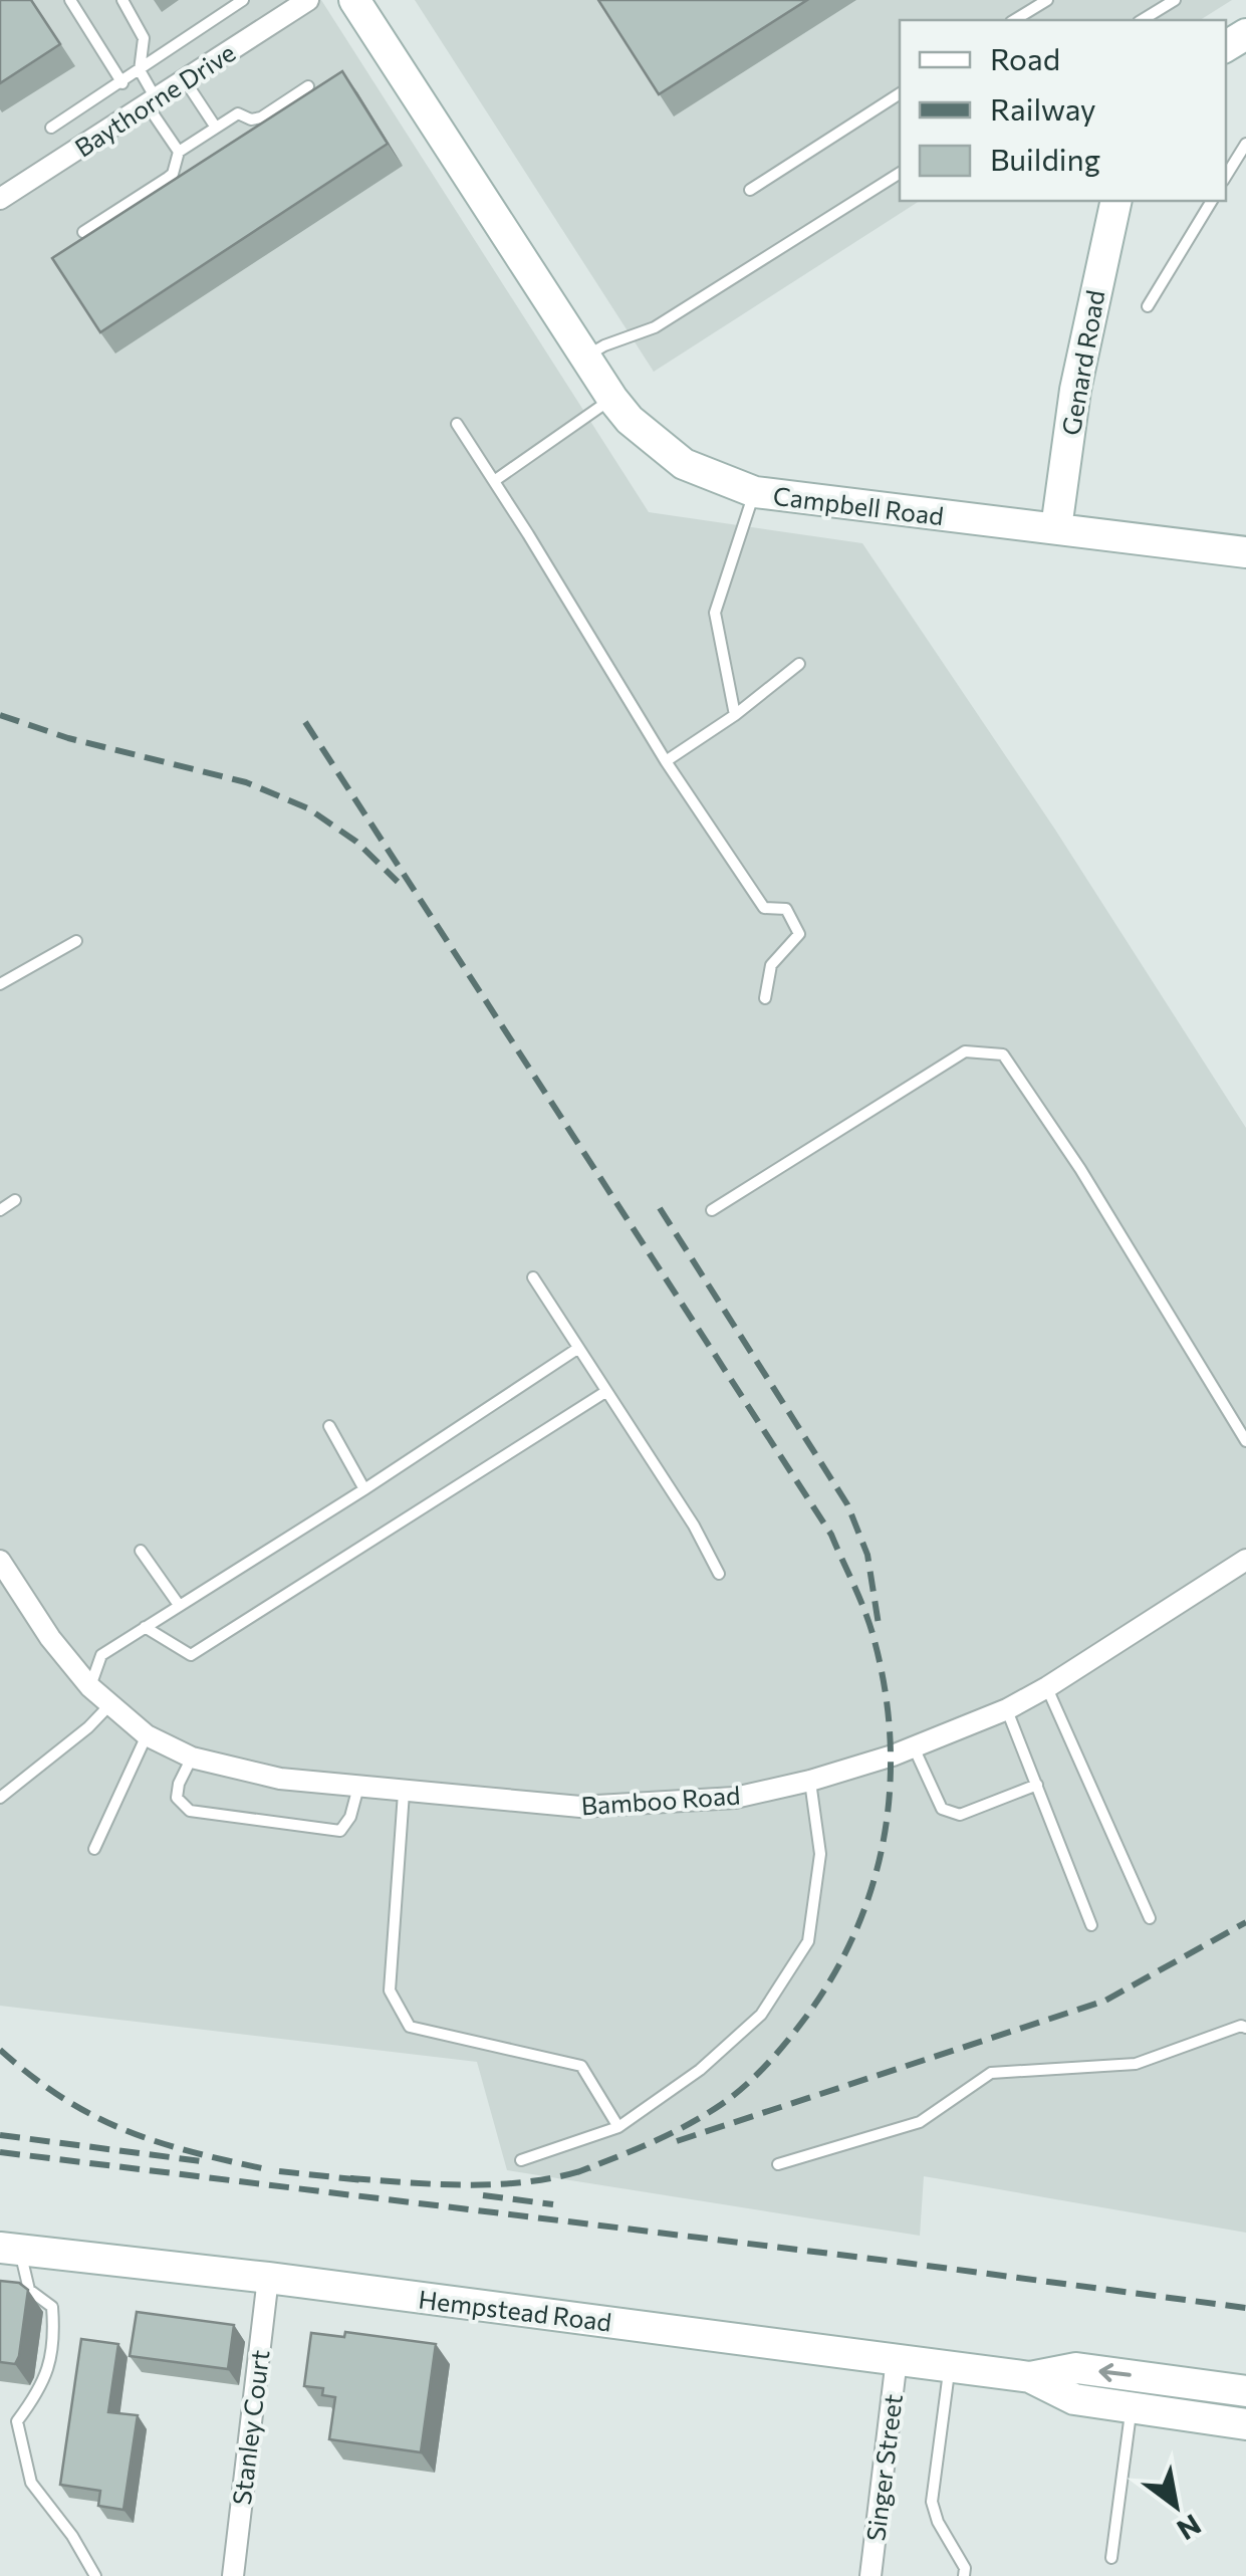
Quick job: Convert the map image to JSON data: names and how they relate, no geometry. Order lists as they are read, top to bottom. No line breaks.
{"streets":{"main road":["Genard Road","Campbell Road","Hempstead Road"],"street":["Baythorne Drive","Bamboo Road","Stanley Court","Singer Street"]},"crossings":[["Genard Road","Campbell Road"],["Hempstead Road","Stanley Court"],["Hempstead Road","Singer Street"]],"legend":["Road","Railway","Building"],"north":"bottom right"}
